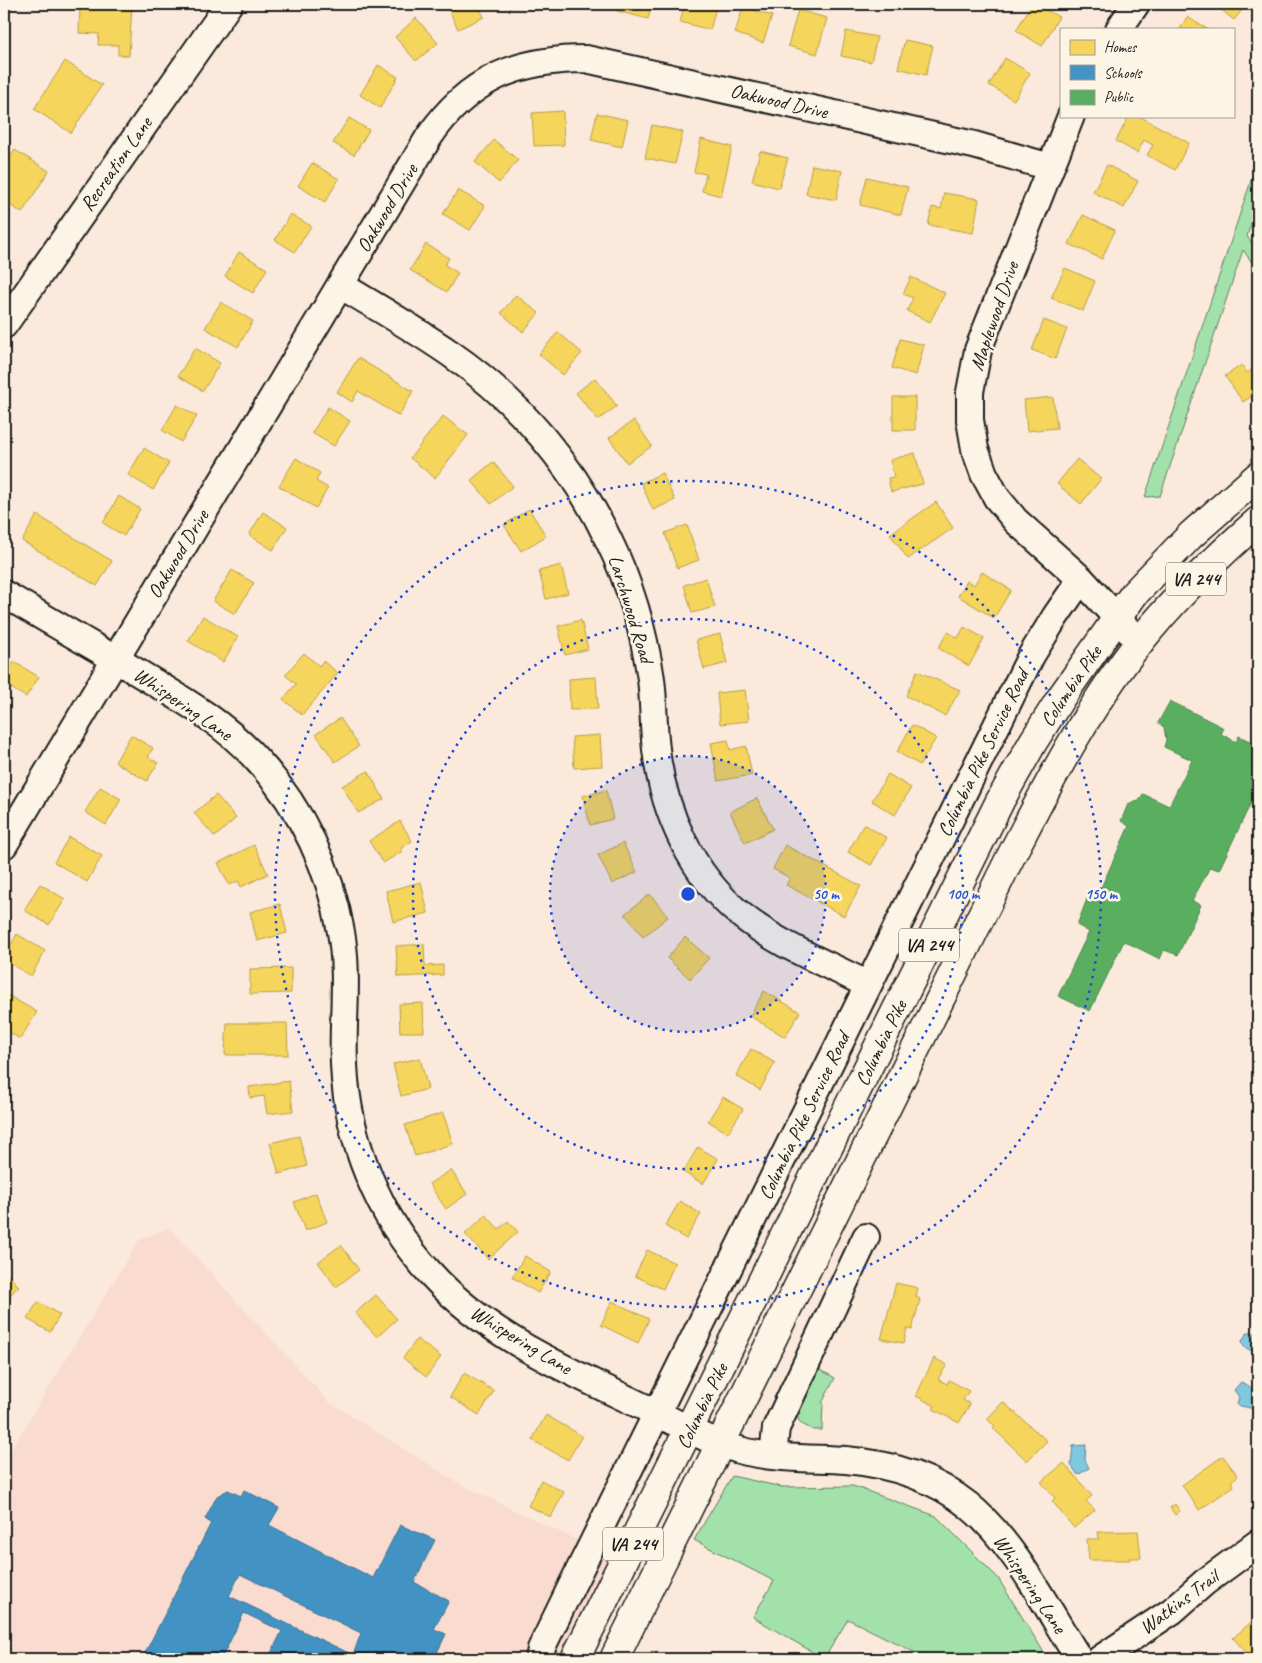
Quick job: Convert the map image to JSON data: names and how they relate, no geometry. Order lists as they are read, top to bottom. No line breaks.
{"streets":{"main road":["VA 244","Columbia Pike"],"street":["Oakwood Drive","Recreation Lane","Maplewood Drive","Larchwood Road","Whispering Lane","Columbia Pike Service Road","Watkins Trail"]},"crossings":[["Oakwood Drive","Maplewood Drive"],["Oakwood Drive","Larchwood Road"],["Oakwood Drive","Whispering Lane"],["Maplewood Drive","Columbia Pike"],["Maplewood Drive","Columbia Pike Service Road"],["Larchwood Road","Columbia Pike Service Road"],["Columbia Pike","Whispering Lane"],["Whispering Lane","Columbia Pike Service Road"]],"legend":["Homes","Schools","Public"],"rings":["50 m","100 m","150 m"]}
